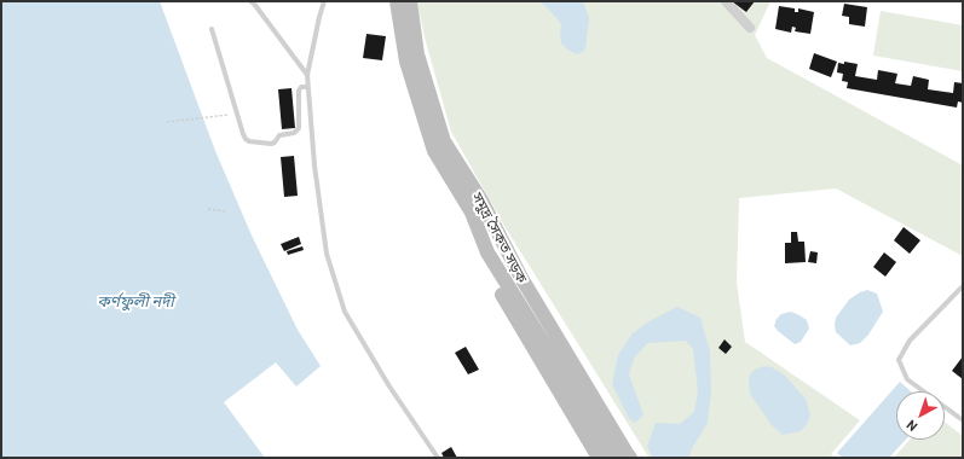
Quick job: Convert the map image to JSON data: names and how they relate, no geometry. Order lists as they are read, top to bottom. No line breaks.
{"streets":{"main road":["সমুদ্র সৈকত সড়ক"]},"water":["কর্ণফুলী নদী"],"north":"bottom left"}
